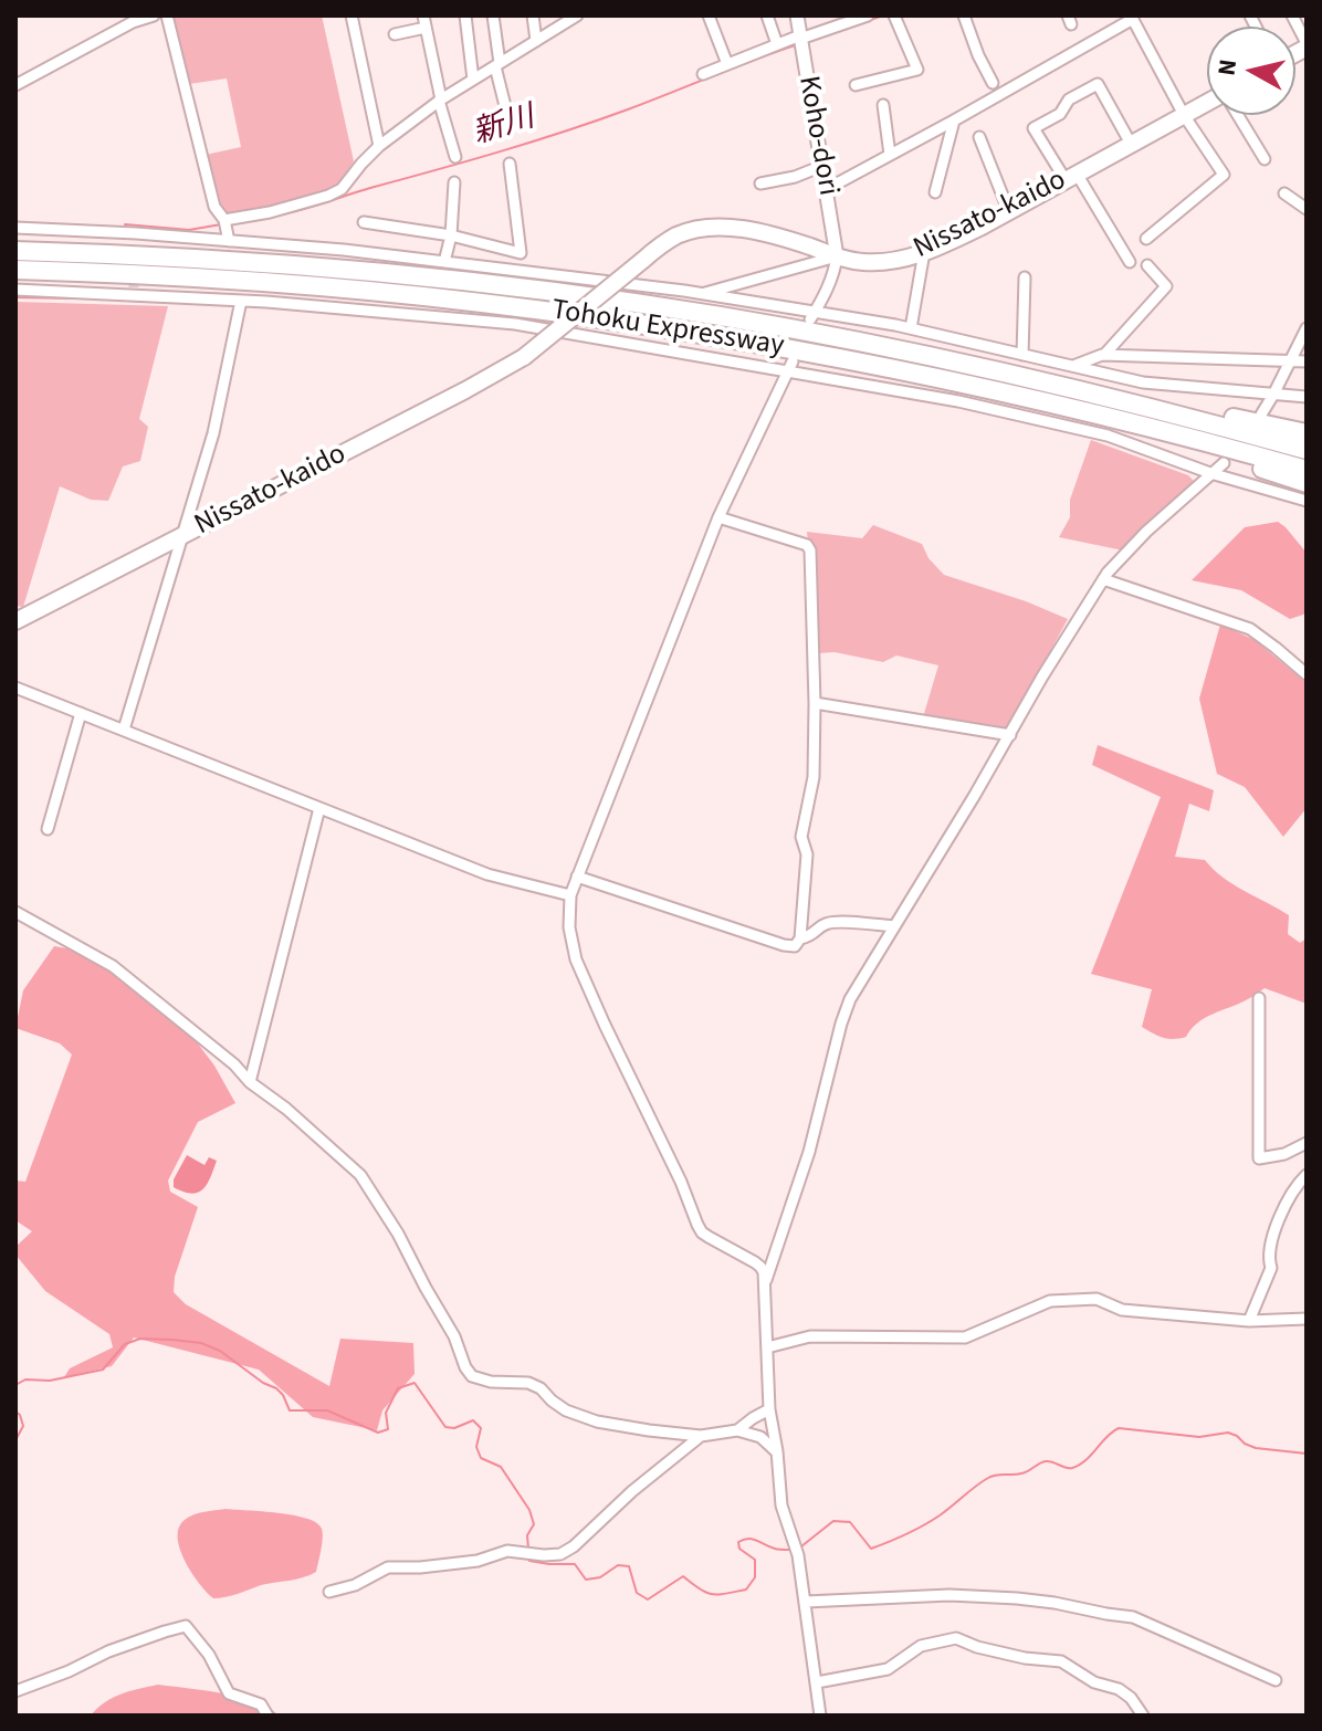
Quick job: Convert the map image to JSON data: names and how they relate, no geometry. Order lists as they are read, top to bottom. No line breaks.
{"streets":{"highway":["Tohoku Expressway"],"main road":["Nissato-kaido"],"street":["Koho-dori"]},"crossings":[["Koho-dori","Nissato-kaido"]],"water":["新川"],"north":"left"}
